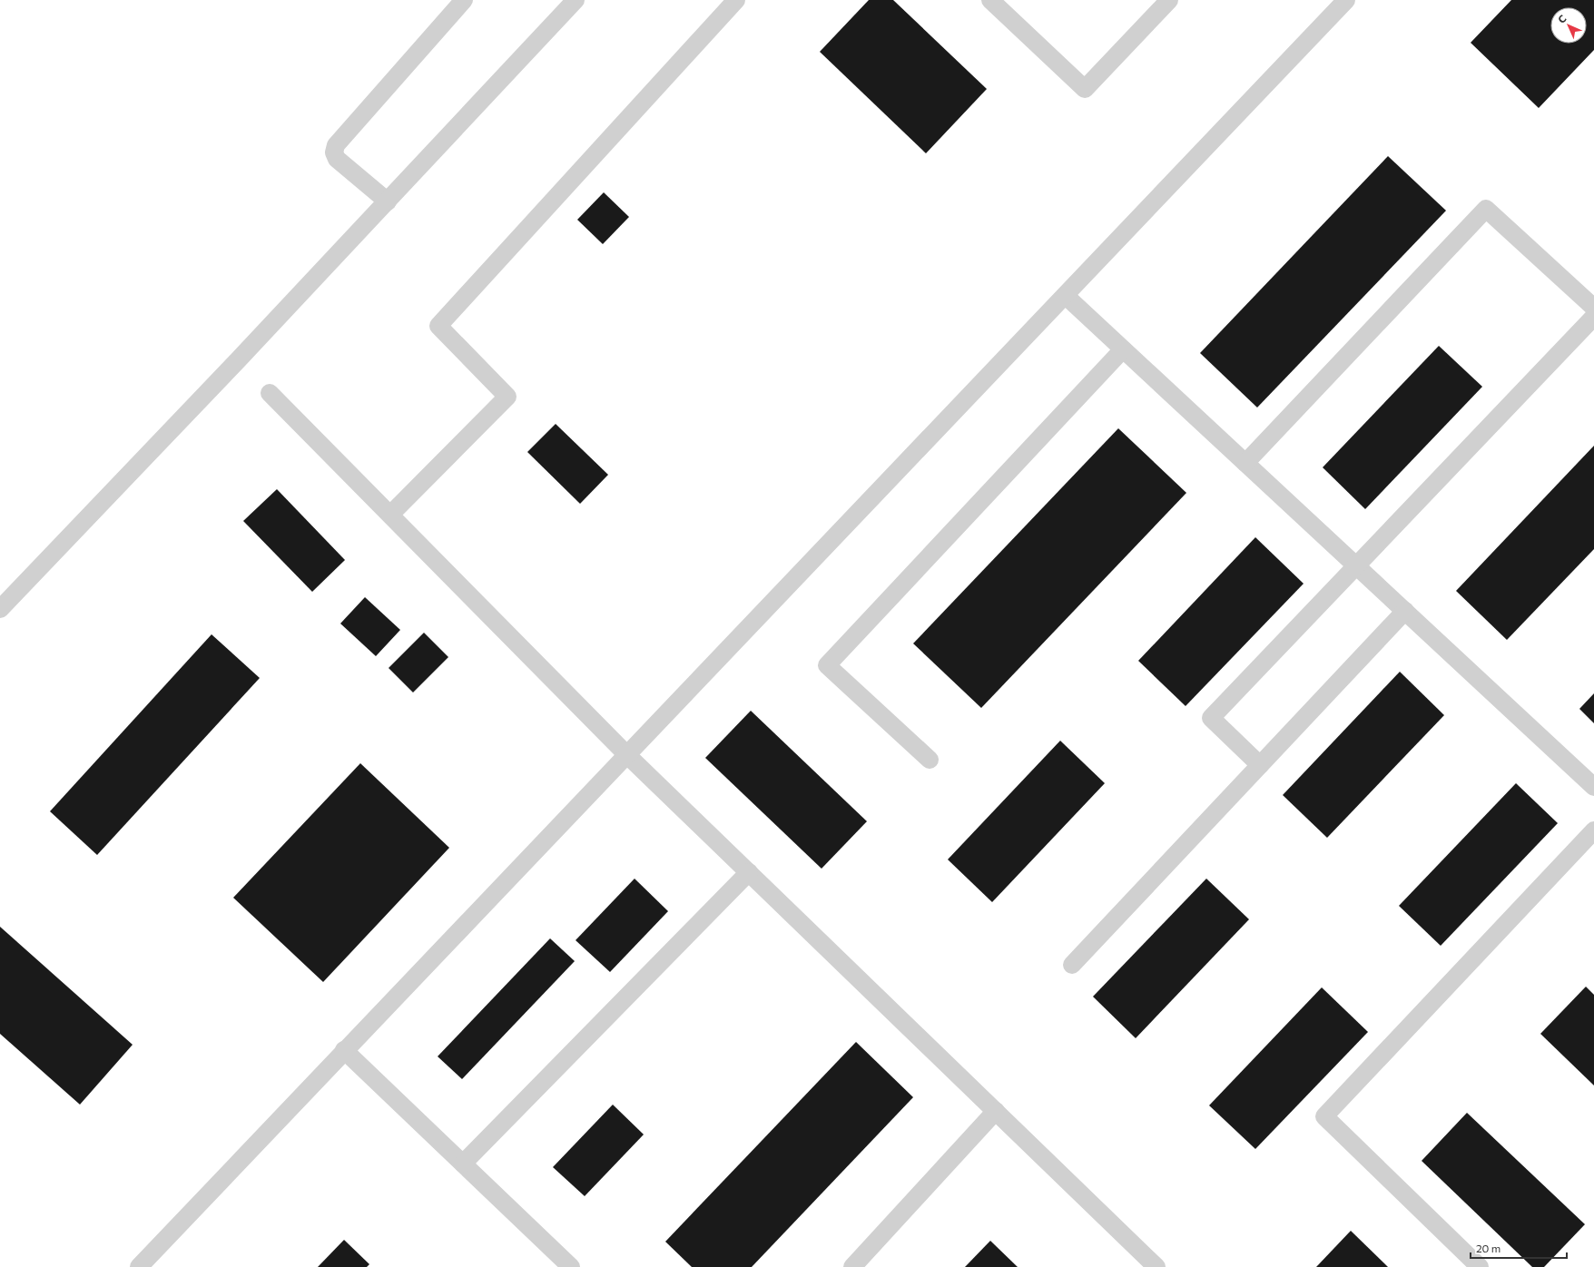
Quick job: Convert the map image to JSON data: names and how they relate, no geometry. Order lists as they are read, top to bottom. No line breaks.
{"scale_bar":"20 m","north":"top left"}
